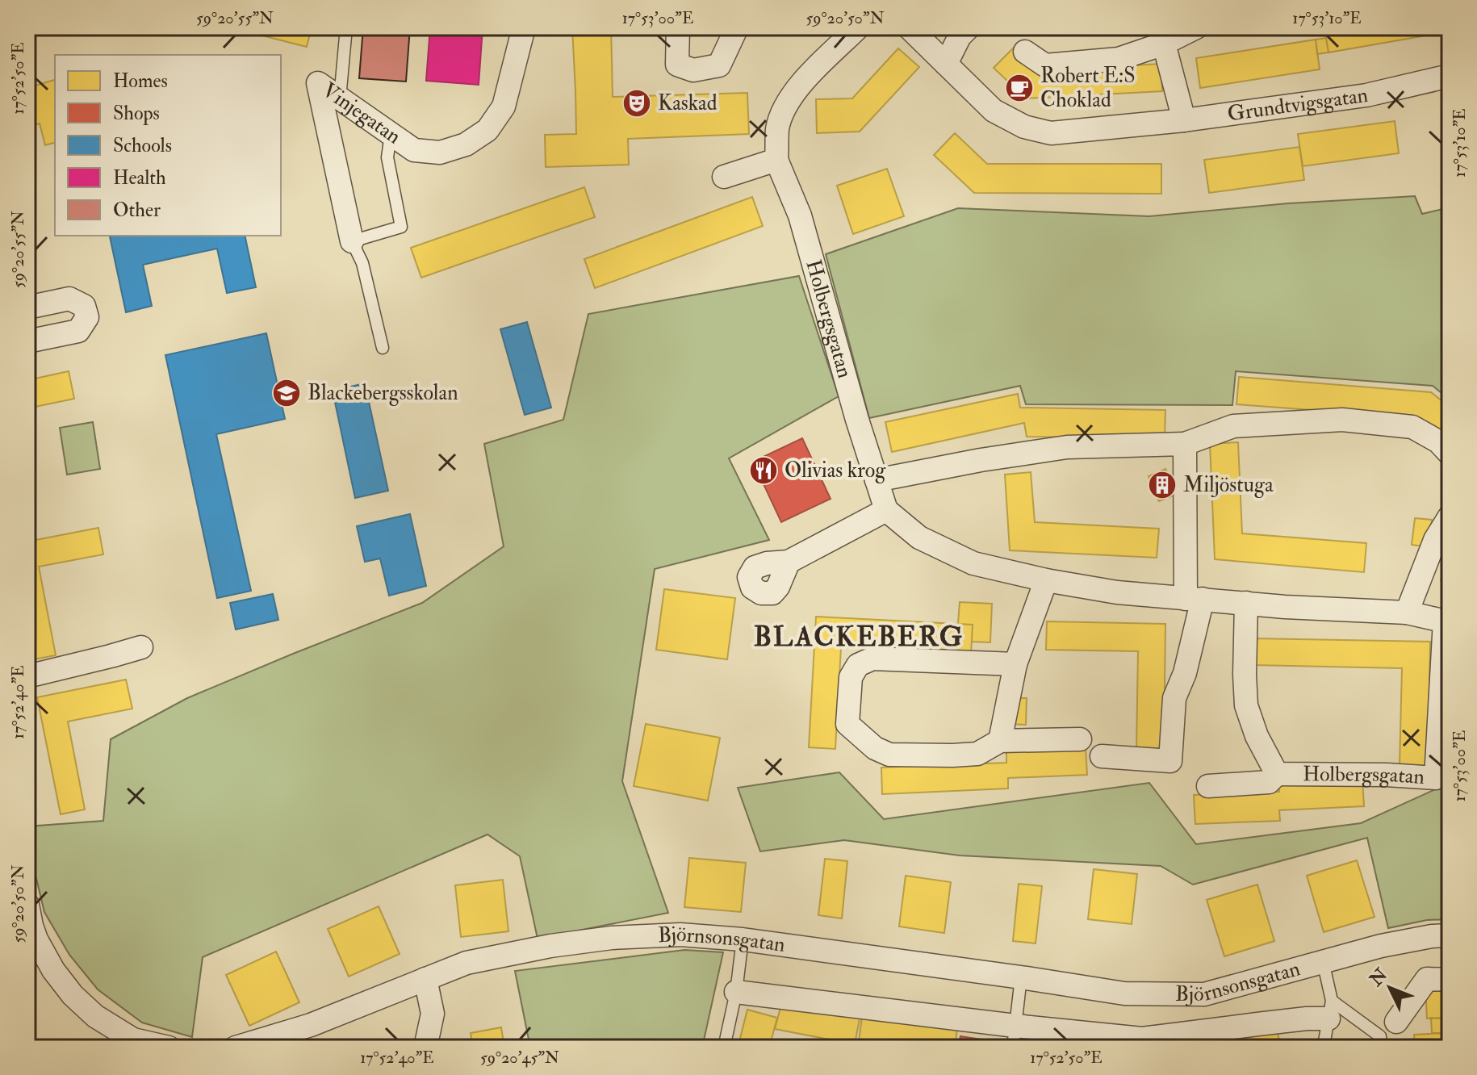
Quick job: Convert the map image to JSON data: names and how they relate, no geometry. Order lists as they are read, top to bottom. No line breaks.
{"streets":{"street":["Grundtvigsgatan","Vinjegatan","Holbergsgatan","Björnsonsgatan"]},"districts":["BLACKEBERG"],"places":{"cafe":["Robert E:S Choklad"],"theatre":["Kaskad"],"school or university":["Blackebergsskolan"],"restaurant":["Olivias krog"],"building":["Miljöstuga"]},"legend":["Homes","Shops","Schools","Health","Other"],"north":"top left","coordinates":["59°20'55\"N","17°53'00\"E","59°20'50\"N","17°53'10\"E","17°52'50\"E","17°52'40\"E","59°20'45\"N"]}
